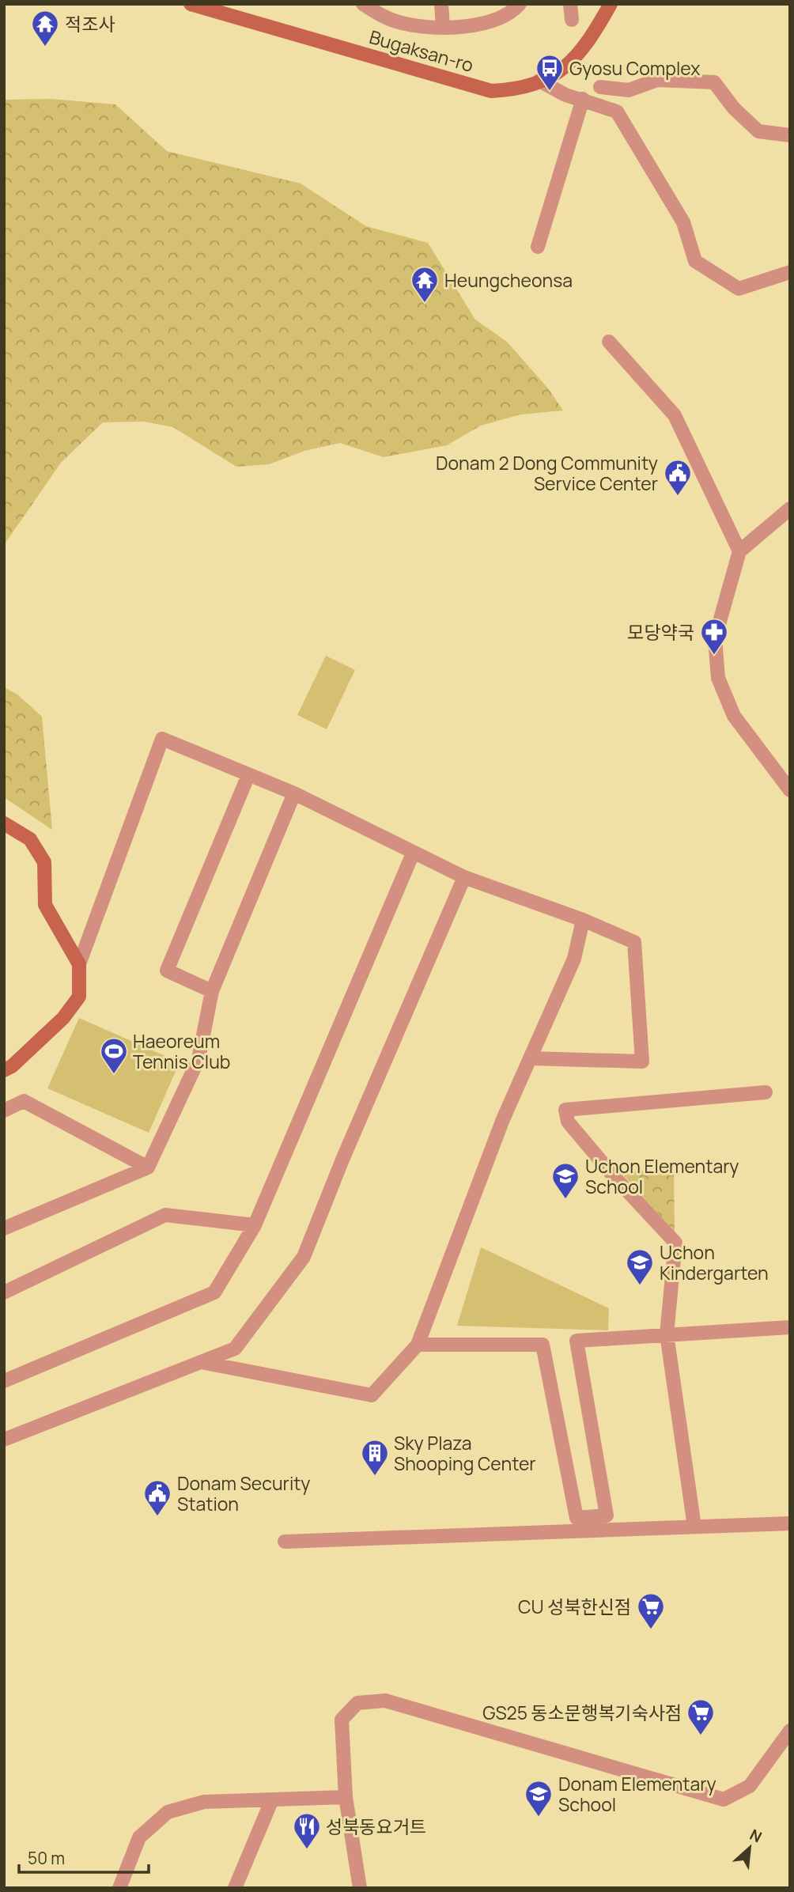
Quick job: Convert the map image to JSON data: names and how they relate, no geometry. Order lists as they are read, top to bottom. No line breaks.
{"streets":{"street":["Bugaksan-ro"]},"places":{"temple":["적조사","Heungcheonsa"],"bus stop":["Gyosu Complex"],"public building":["Donam 2 Dong Community Service Center","Donam Security Station"],"pharmacy":["모당약국"],"sports":["Haeoreum Tennis Club"],"school or university":["Uchon Elementary School","Uchon Kindergarten","Donam Elementary School"],"building":["Sky Plaza Shooping Center"],"supermarket":["CU 성북한신점","GS25 동소문행복기숙사점"],"restaurant":["성북동요거트"]},"scale_bar":"50 m","north":"top right"}
